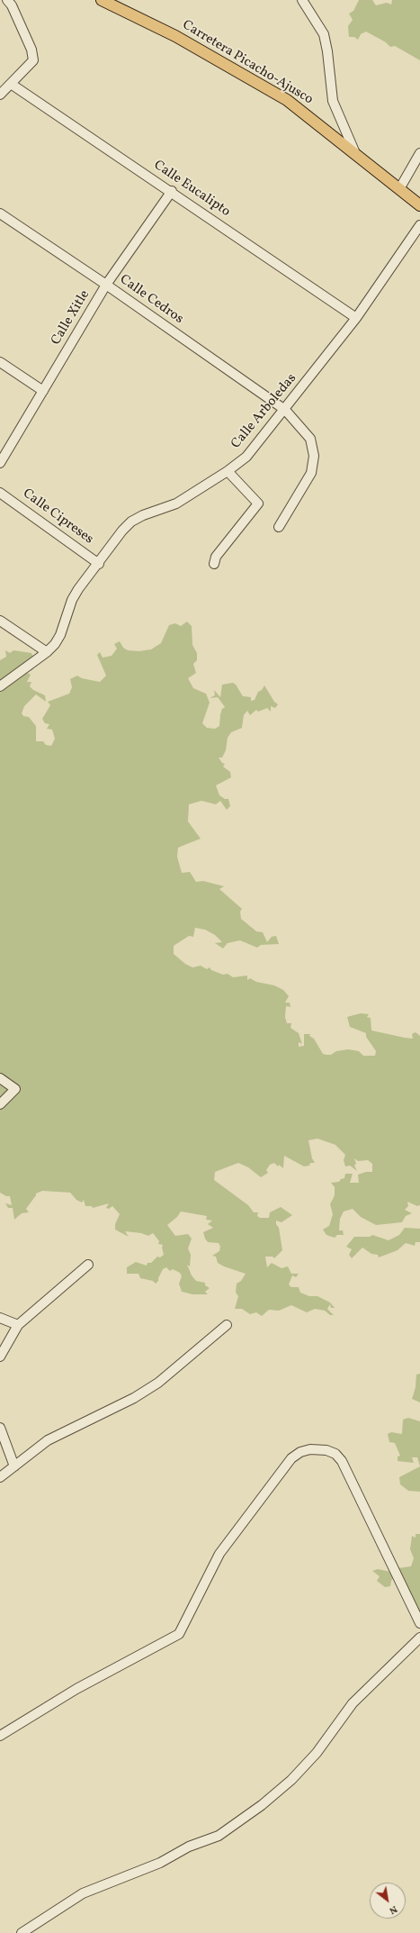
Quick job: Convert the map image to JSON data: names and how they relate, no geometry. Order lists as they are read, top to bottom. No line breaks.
{"streets":{"main road":["Carretera Picacho-Ajusco"],"street":["Calle Eucalipto","Calle Cedros","Calle Xitle","Calle Arboledas","Calle Cipreses"]},"crossings":[["Calle Eucalipto","Calle Xitle"],["Calle Eucalipto","Calle Arboledas"],["Calle Cedros","Calle Xitle"],["Calle Cedros","Calle Arboledas"],["Calle Arboledas","Calle Cipreses"]],"north":"bottom right"}
